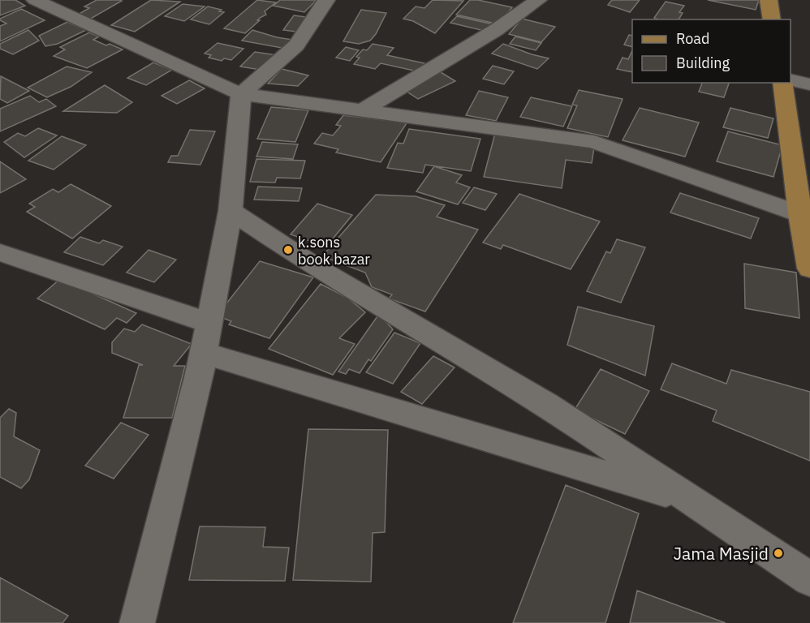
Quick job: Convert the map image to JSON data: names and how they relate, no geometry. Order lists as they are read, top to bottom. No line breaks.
{"places":["k.sons book bazar","Jama Masjid"],"legend":["Road","Building"]}
